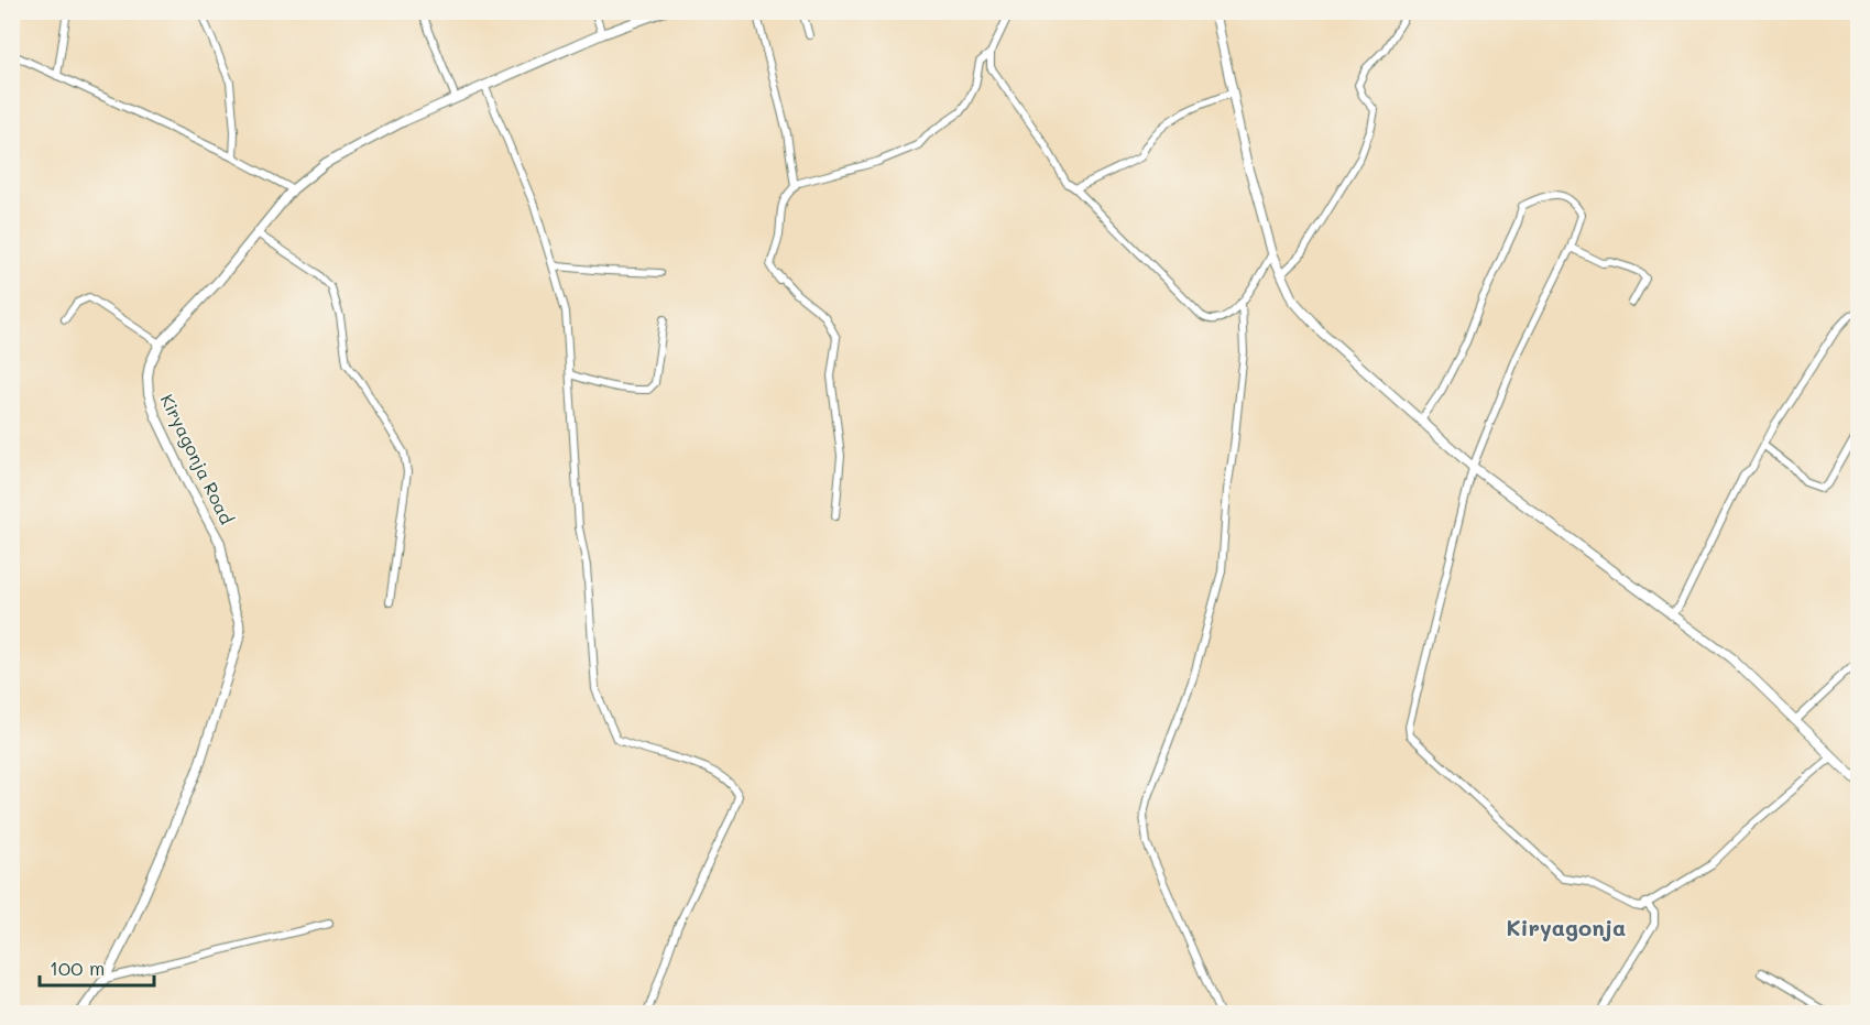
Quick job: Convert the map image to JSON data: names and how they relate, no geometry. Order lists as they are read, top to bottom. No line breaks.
{"streets":{"street":["Kiryagonja Road"]},"districts":["Kiryagonja"],"scale_bar":"100 m"}
